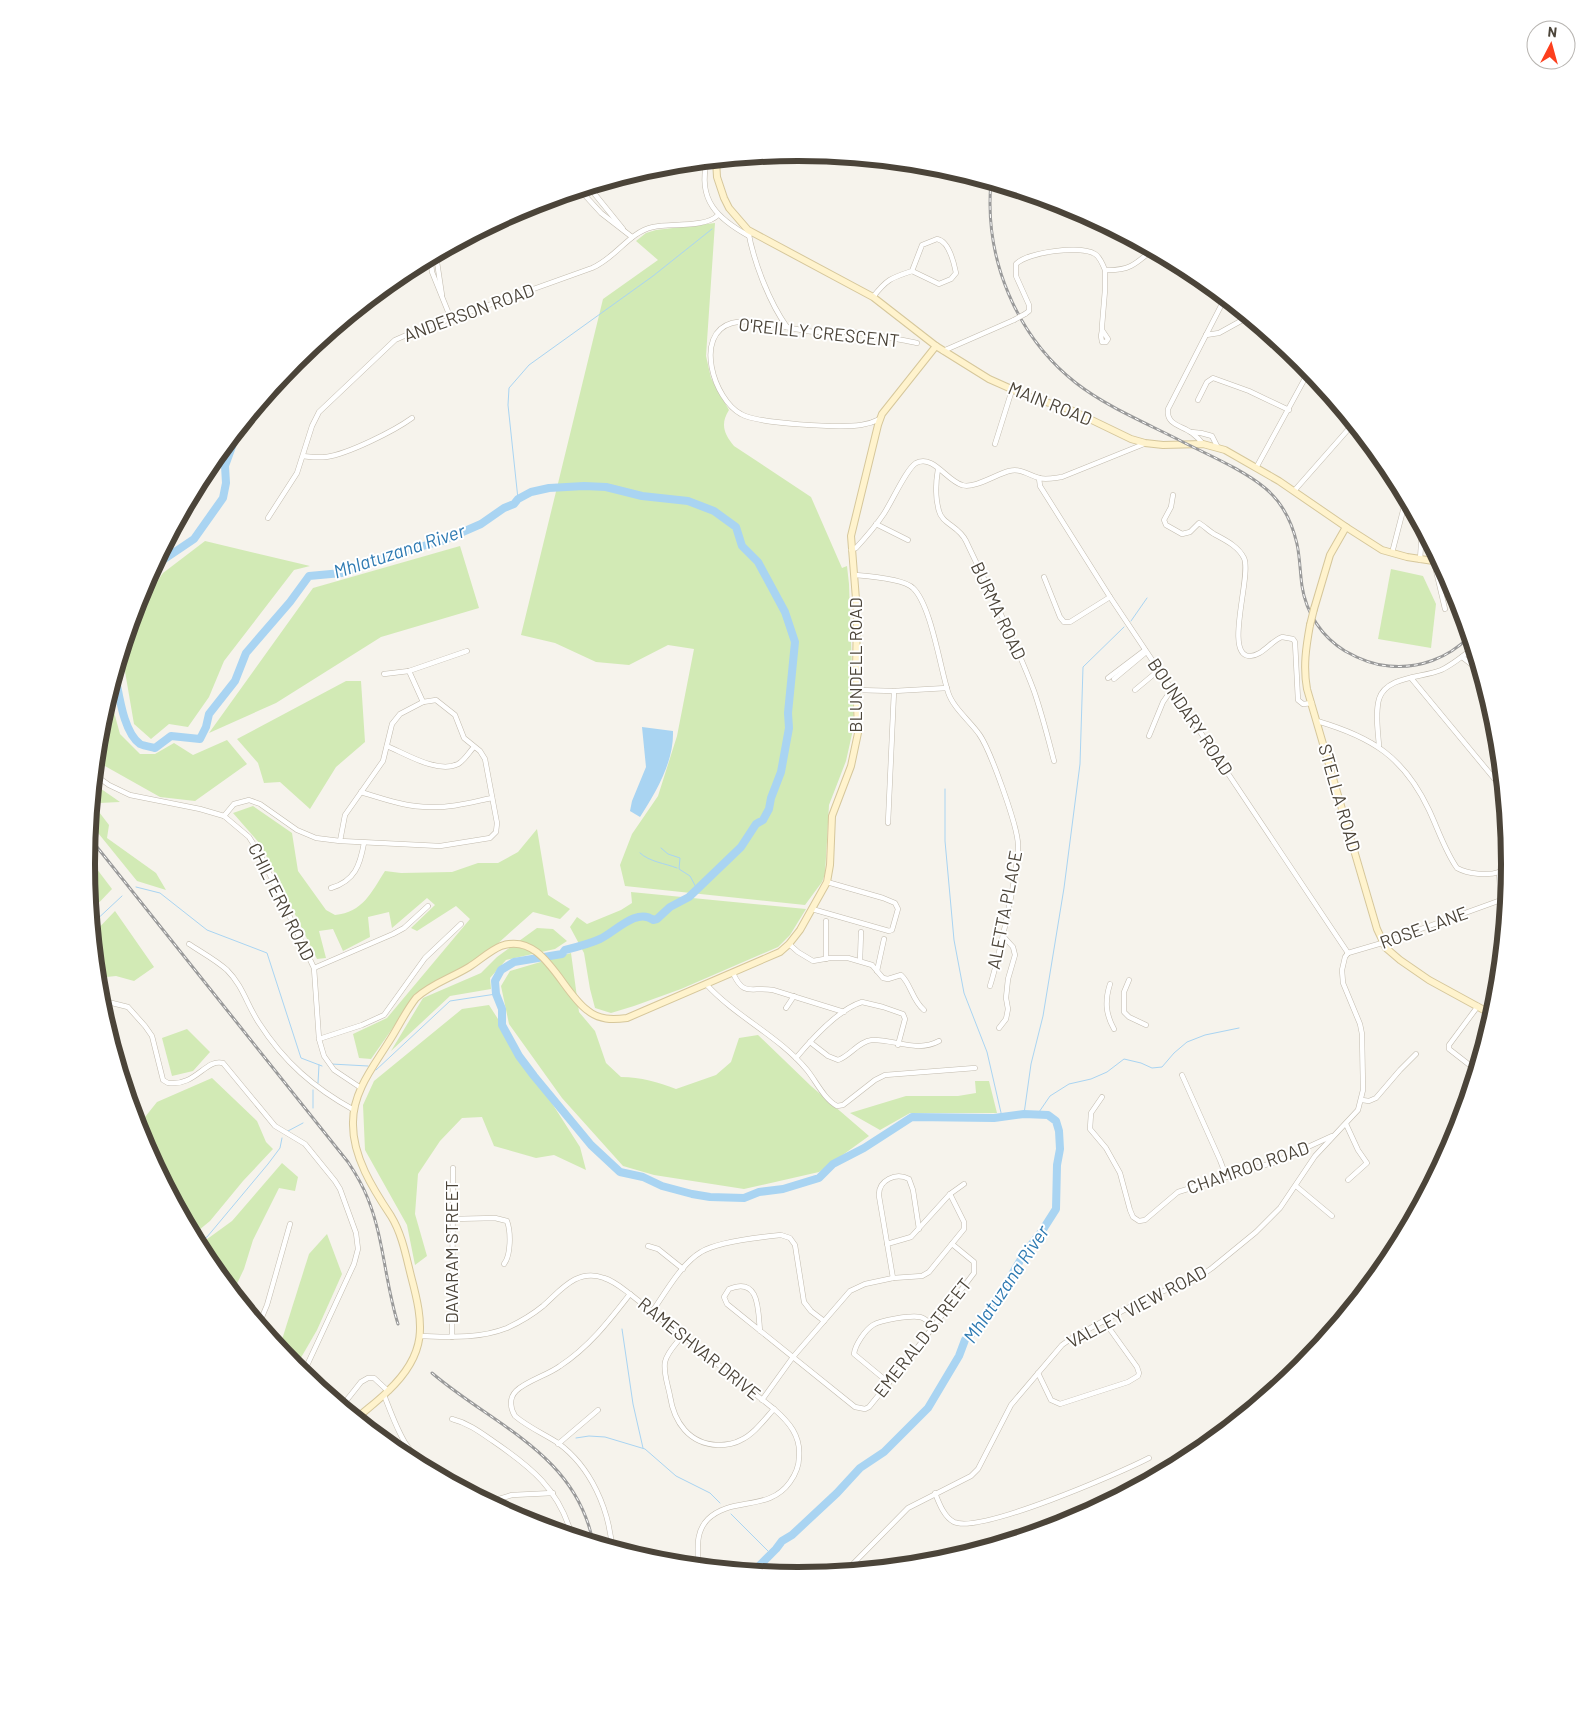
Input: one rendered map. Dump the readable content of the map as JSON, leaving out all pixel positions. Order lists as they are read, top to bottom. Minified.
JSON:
{"streets":{"street":["ANDERSON ROAD","O'REILLY CRESCENT","MAIN ROAD","BURMA ROAD","BLUNDELL ROAD","BOUNDARY ROAD","STELLA ROAD","CHILTERN ROAD","ALETTA PLACE","ROSE LANE","CHAMROO ROAD","DAVARAM STREET","VALLEY VIEW ROAD","EMERALD STREET","RAMESHVAR DRIVE"]},"crossings":[["ANDERSON ROAD","MAIN ROAD"],["O'REILLY CRESCENT","BLUNDELL ROAD"],["MAIN ROAD","BLUNDELL ROAD"],["MAIN ROAD","STELLA ROAD"],["BLUNDELL ROAD","CHILTERN ROAD"],["BLUNDELL ROAD","ALETTA PLACE"],["BOUNDARY ROAD","ROSE LANE"],["STELLA ROAD","ROSE LANE"],["CHAMROO ROAD","VALLEY VIEW ROAD"],["DAVARAM STREET","RAMESHVAR DRIVE"]],"water":["Mhlatuzana River"],"north":"top"}
